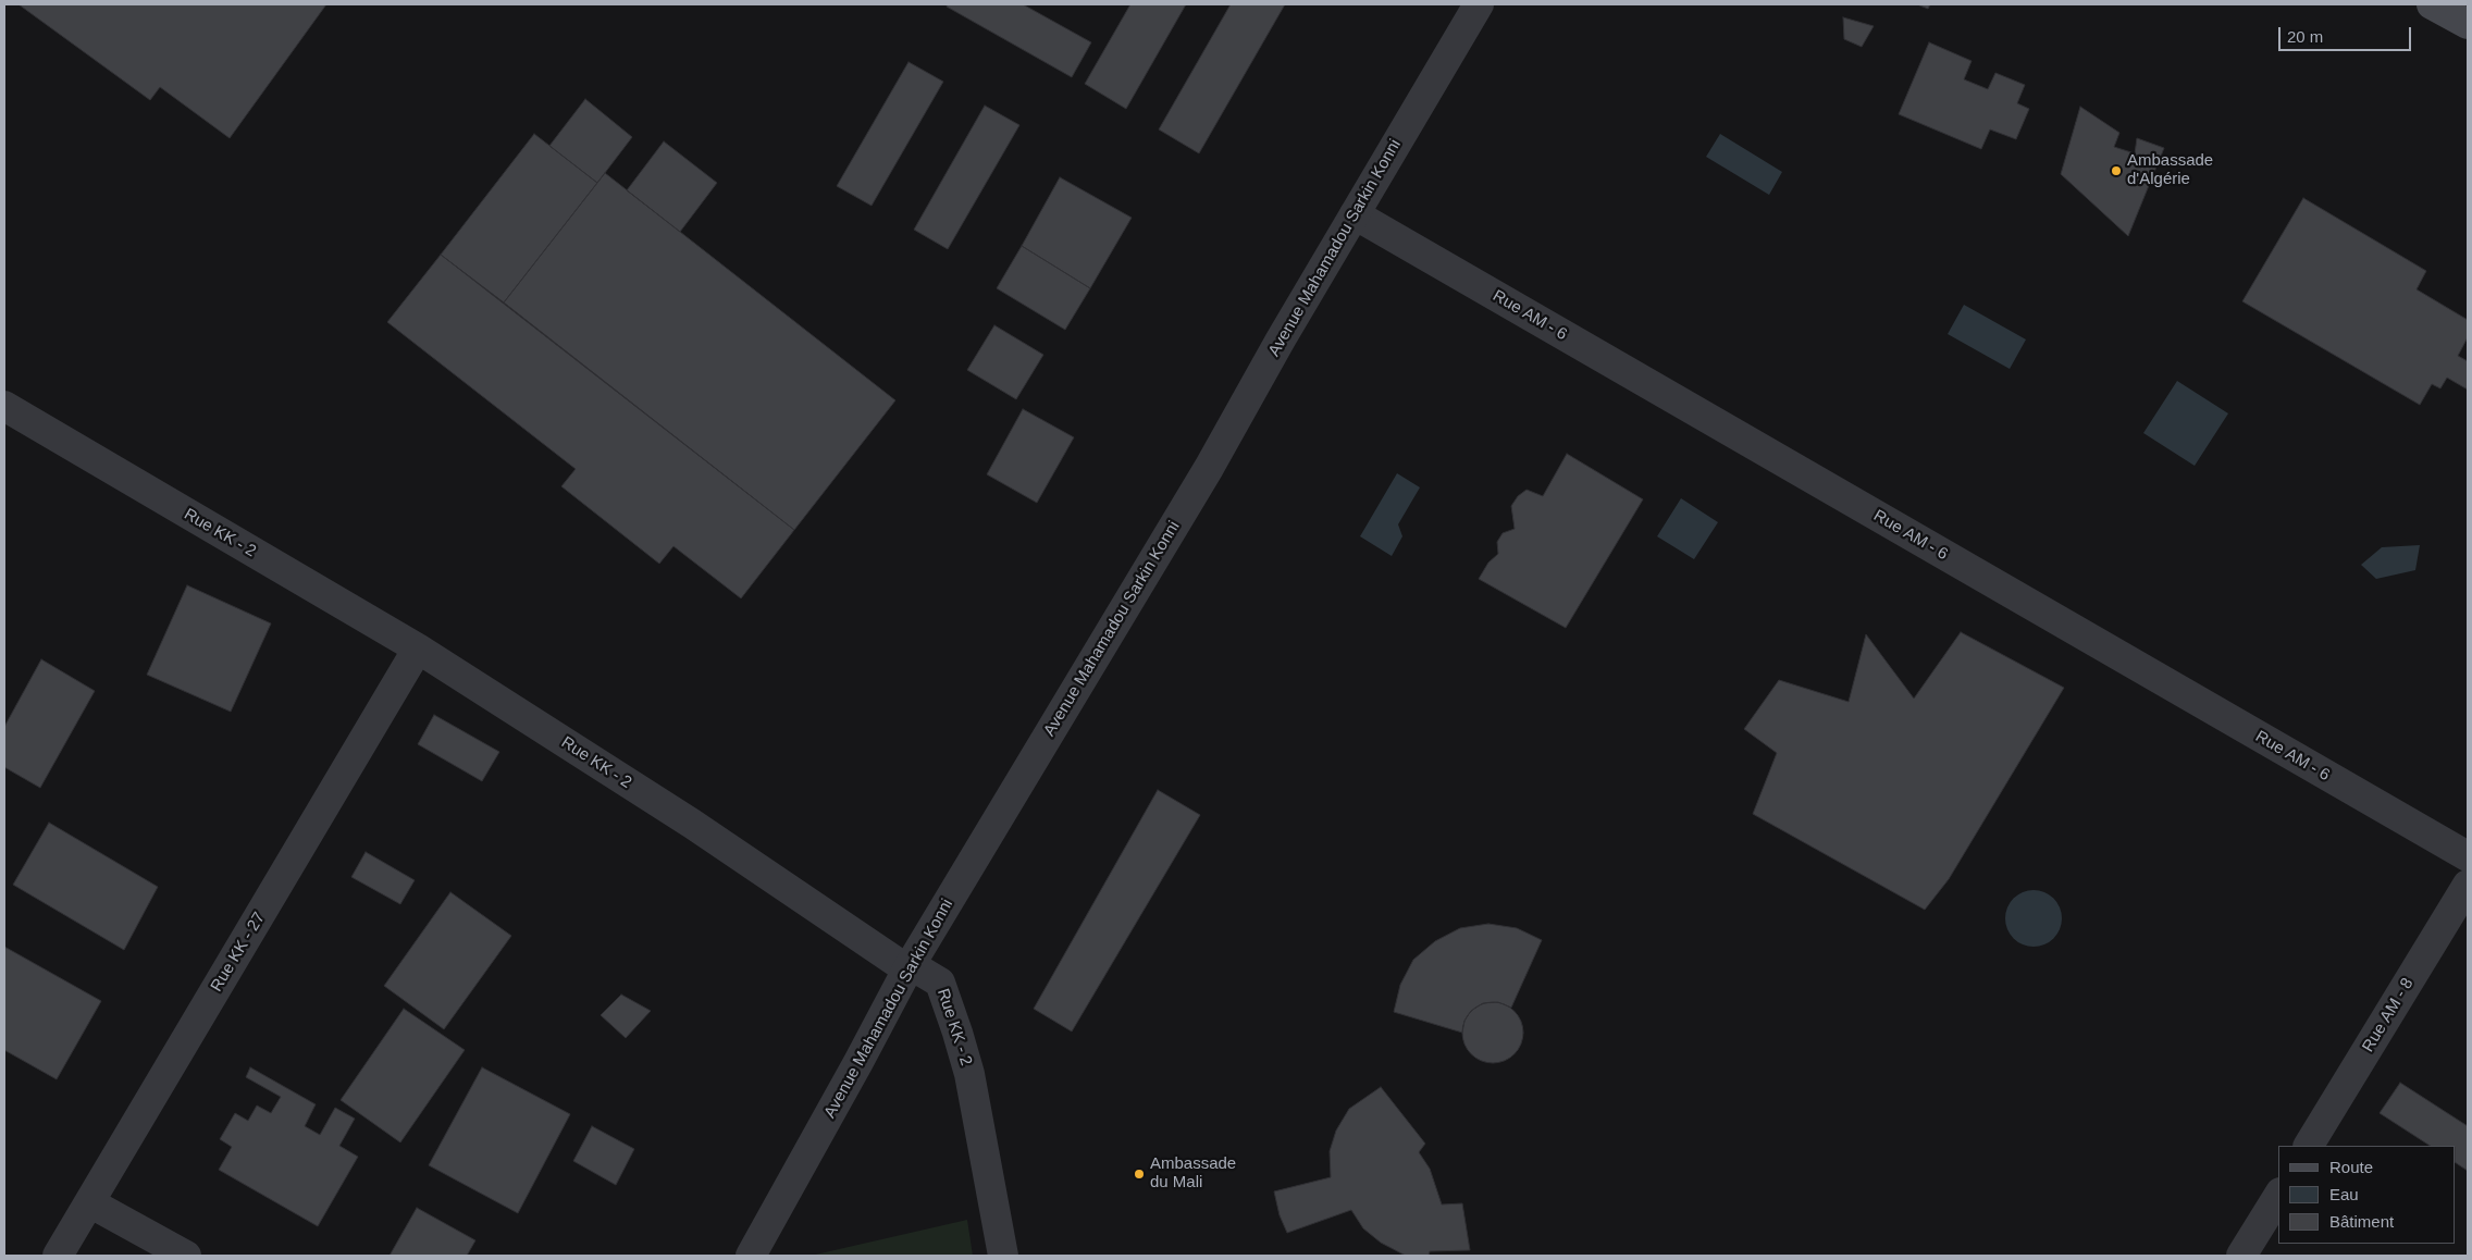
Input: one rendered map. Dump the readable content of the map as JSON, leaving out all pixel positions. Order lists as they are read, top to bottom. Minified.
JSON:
{"streets":{"street":["Avenue Mahamadou Sarkin Konni","Rue AM - 6","Rue KK - 2","Rue KK - 27","Rue AM - 8"]},"crossings":[["Avenue Mahamadou Sarkin Konni","Rue AM - 6"],["Avenue Mahamadou Sarkin Konni","Rue KK - 2"],["Rue KK - 2","Rue KK - 27"]],"places":["Ambassade d'Algérie","Ambassade du Mali"],"legend":["Route","Eau","Bâtiment"],"scale_bar":"20 m"}
